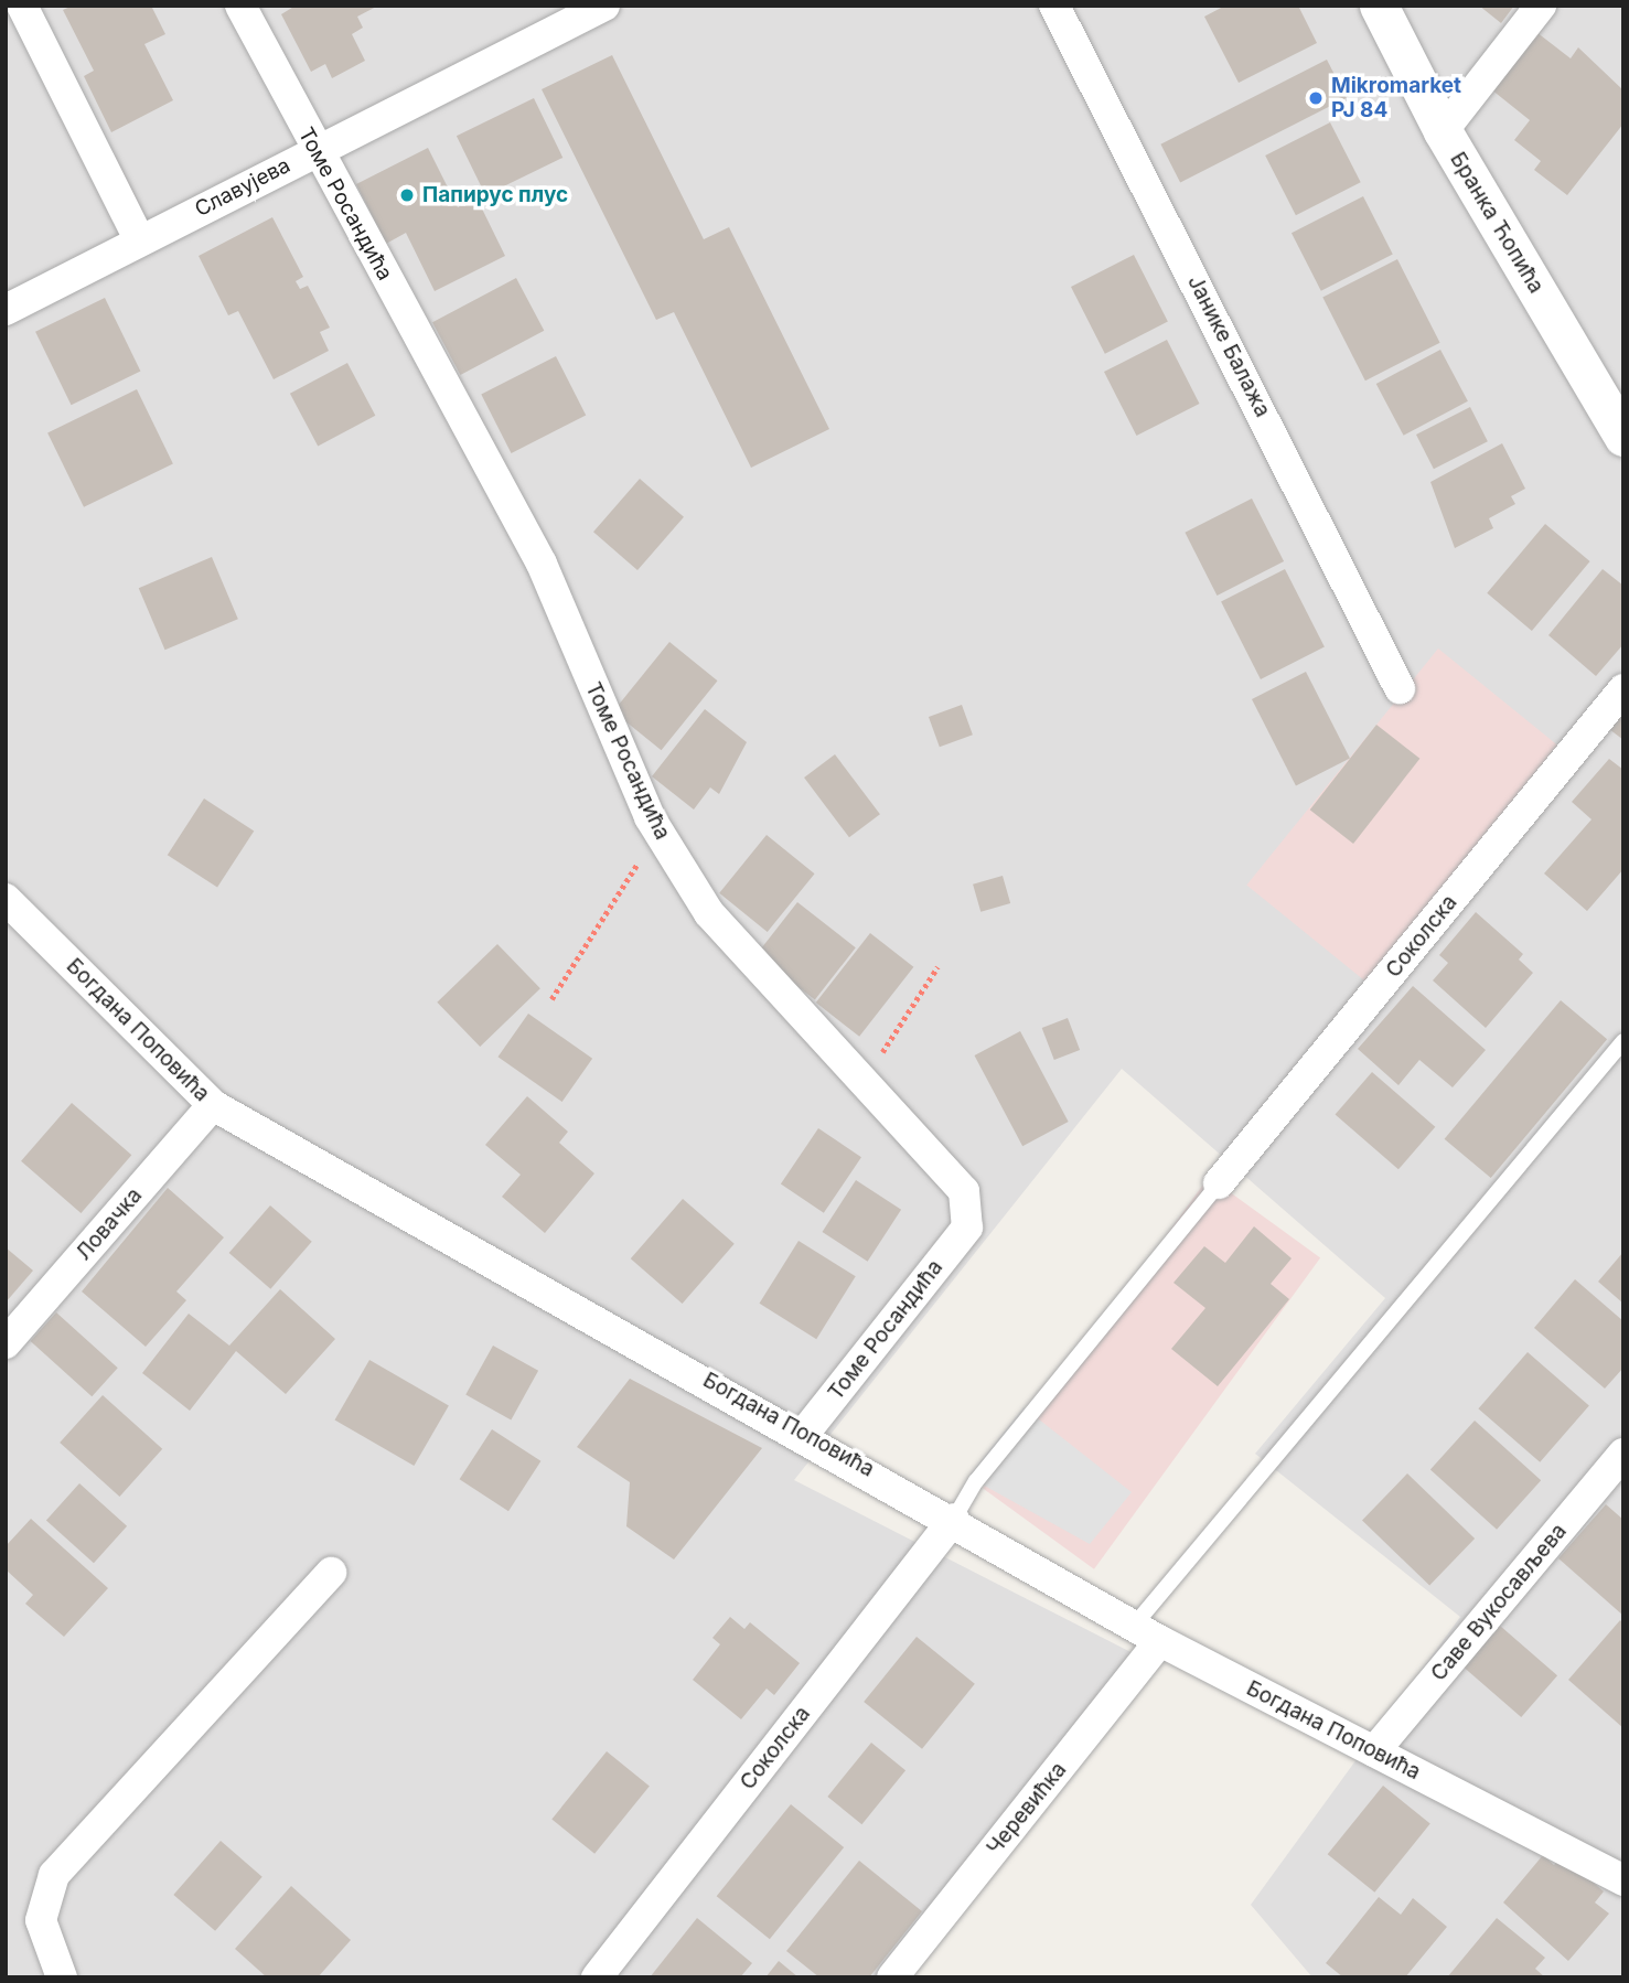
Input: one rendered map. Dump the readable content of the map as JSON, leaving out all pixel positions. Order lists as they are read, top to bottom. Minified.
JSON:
{"streets":{"street":["Славујева","Томе Росандића","Бранка Ћопића","Јанике Балажа","Соколска","Богдана Поповића","Ловачка","Саве Вукосављева","Черевићка"]},"crossings":[["Славујева","Томе Росандића"],["Томе Росандића","Богдана Поповића"],["Соколска","Богдана Поповића"],["Богдана Поповића","Ловачка"],["Богдана Поповића","Саве Вукосављева"],["Богдана Поповића","Черевићка"]],"places":["Mikromarket PJ 84","Папирус плус"]}
